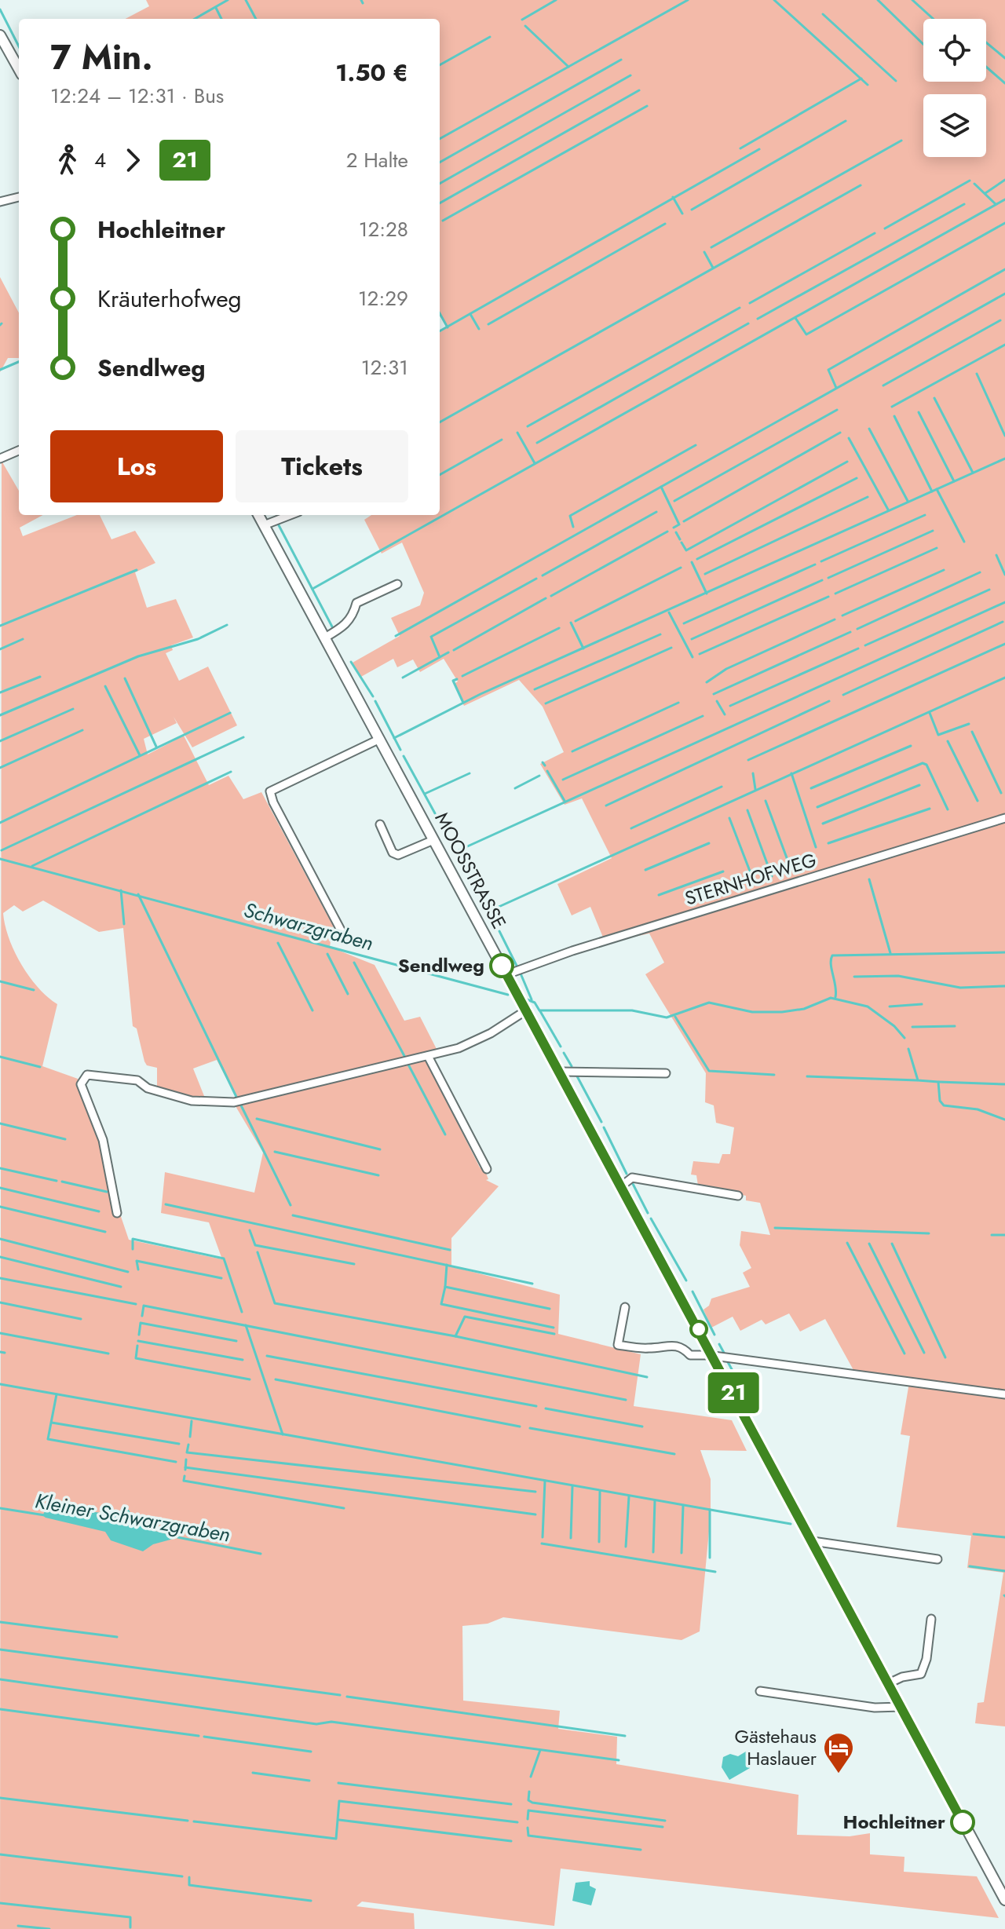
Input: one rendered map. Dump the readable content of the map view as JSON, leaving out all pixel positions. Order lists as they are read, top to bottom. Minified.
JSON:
{"streets":{"street":["MOOSSTRASSE","STERNHOFWEG"]},"crossings":[["MOOSSTRASSE","STERNHOFWEG"]],"water":["Schwarzgraben","Kleiner Schwarzgraben"],"places":{"other":["Sendlweg","Hochleitner"],"hotel":["Gästehaus Haslauer"]},"lines":["bus line 21"],"page":{"on_map":"21","heading":["7 Min.","12:24 – 12:31 · Bus","1.50 €"],"legs":["4","21","2 Halte"],"list":[{"name":"Hochleitner","value":"12:28"},{"name":"Kräuterhofweg","value":"12:29"},{"name":"Sendlweg","value":"12:31"}],"buttons":["Los","Tickets"]}}
